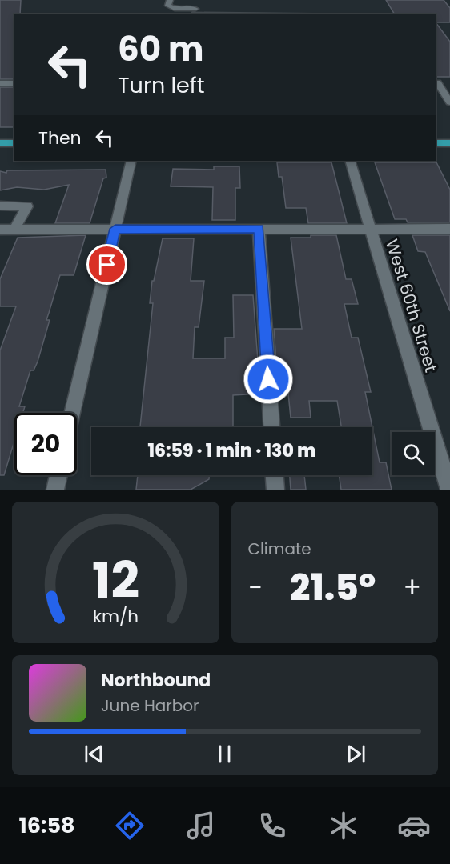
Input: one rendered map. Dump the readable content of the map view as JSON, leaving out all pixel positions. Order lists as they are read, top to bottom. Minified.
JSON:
{"streets":{"street":["West 60th Street"]},"page":{"turn":["60 m","Turn left"],"then":"Then","limit":"20","trip":"16:59 · 1 min · 130 m","tile":"Climate","heat":["−","21.5°","+"],"song":["Northbound","June Harbor"],"tabs":"16:58","gauge":["12","km/h"]}}
